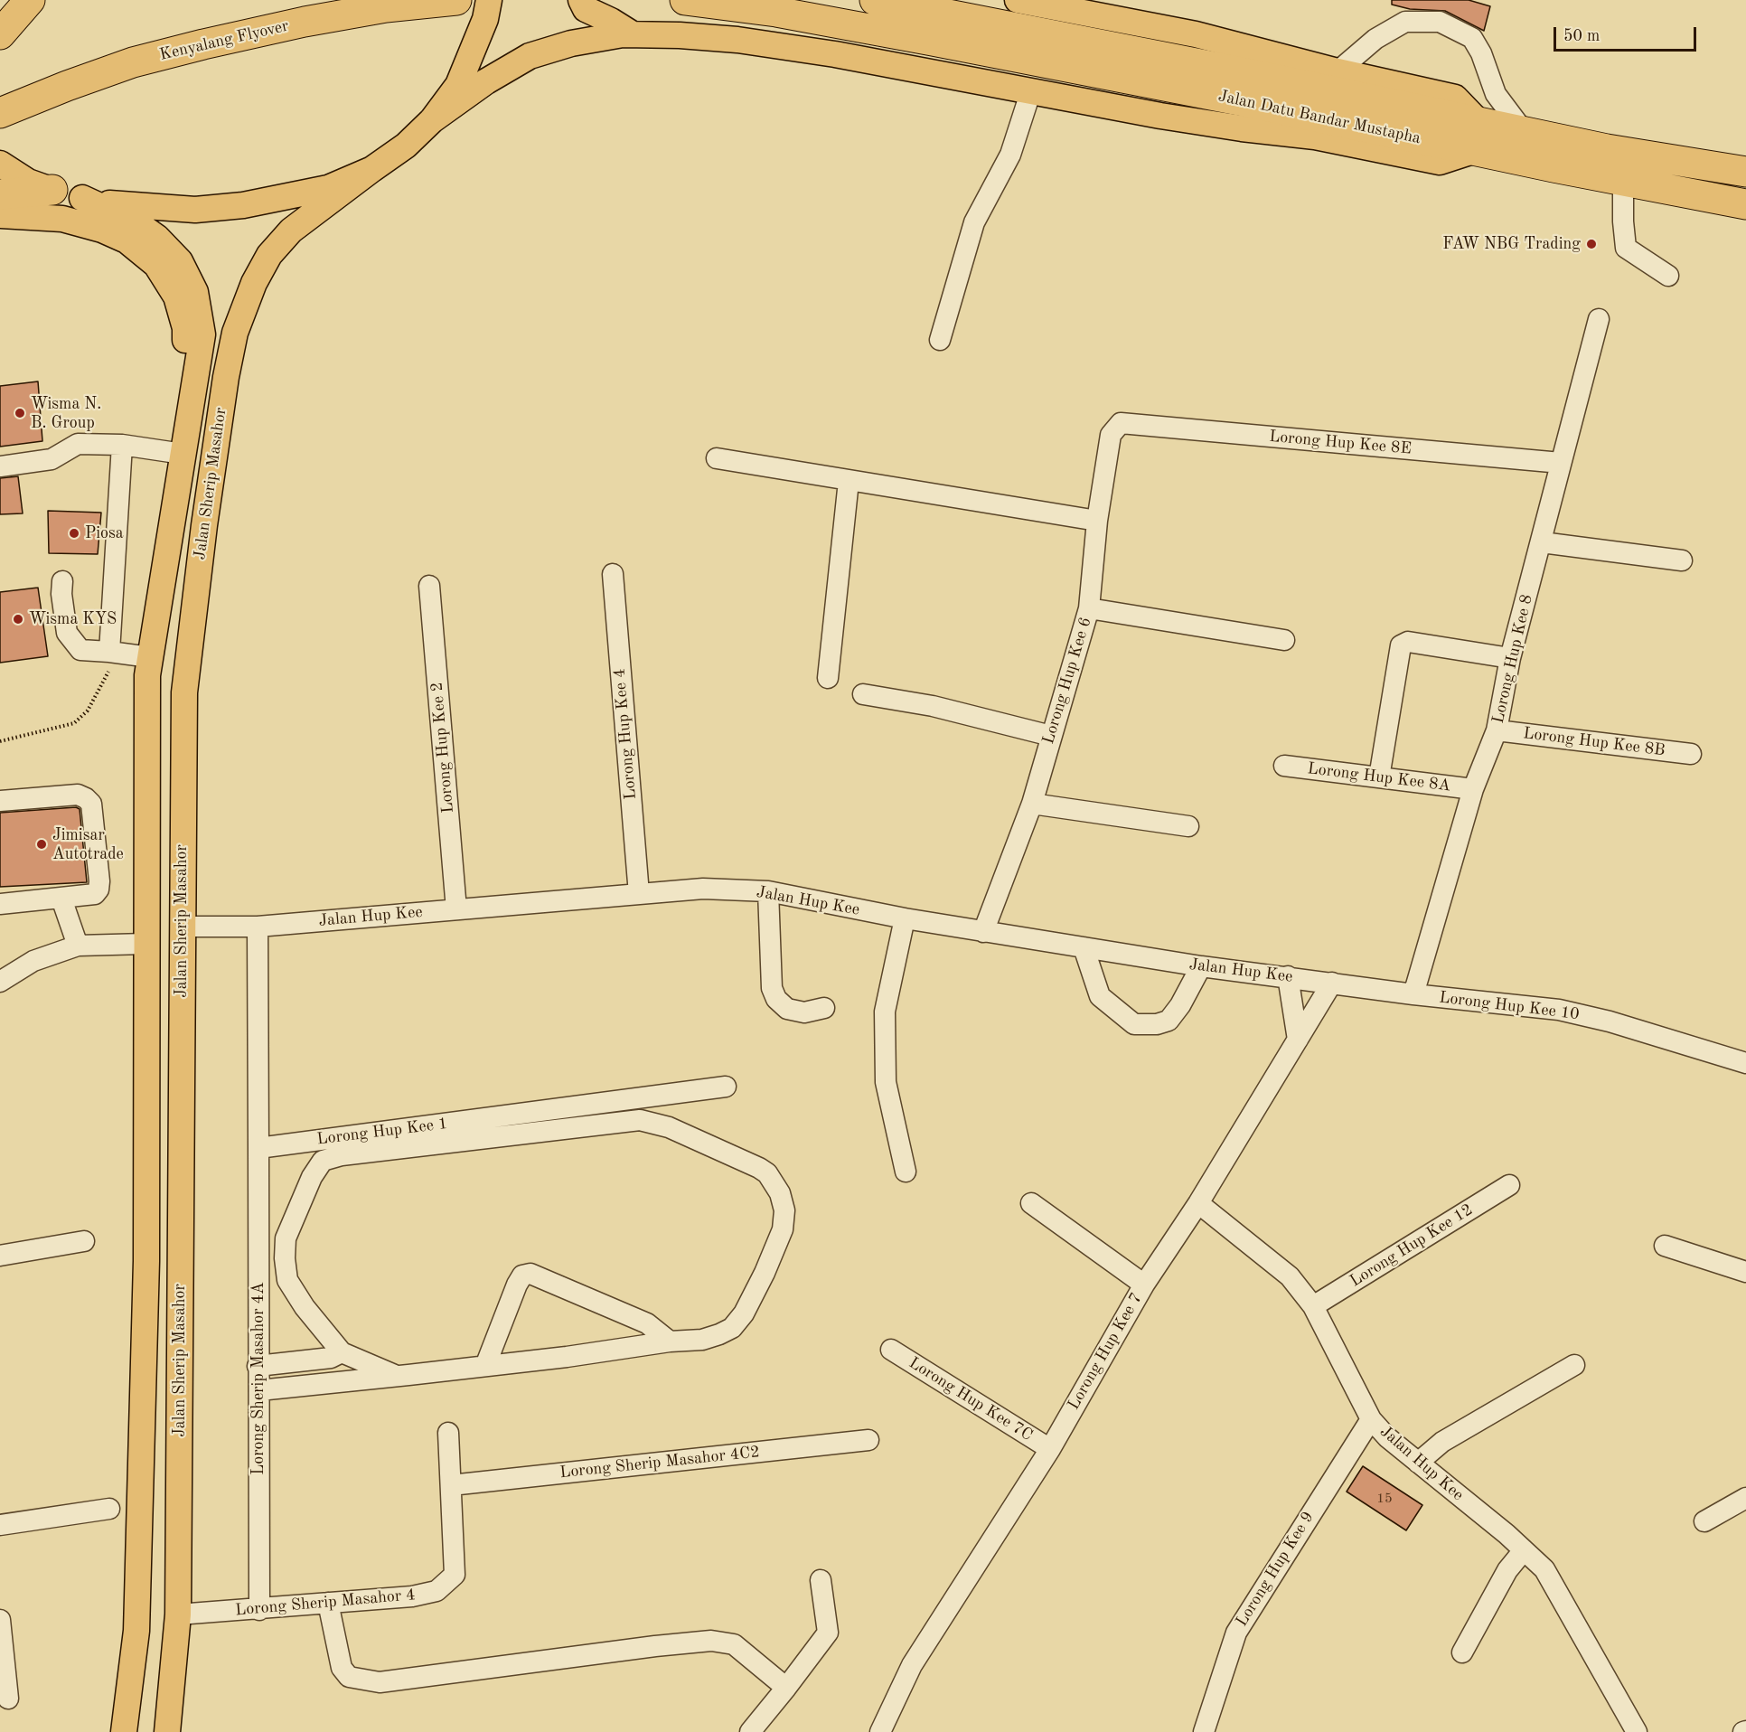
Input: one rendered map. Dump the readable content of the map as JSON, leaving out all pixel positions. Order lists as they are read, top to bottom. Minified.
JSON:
{"streets":{"highway":["Kenyalang Flyover","Jalan Datu Bandar Mustapha"],"main road":["Jalan Sherip Masahor"],"street":["Lorong Hup Kee 8E","Lorong Hup Kee 8","Lorong Hup Kee 6","Lorong Hup Kee 4","Lorong Hup Kee 8B","Lorong Hup Kee 2","Lorong Hup Kee 8A","Jalan Hup Kee","Lorong Hup Kee 10","Lorong Hup Kee 1","Lorong Hup Kee 12","Lorong Hup Kee 7","Lorong Sherip Masahor 4A","Lorong Hup Kee 7C","Lorong Sherip Masahor 4C2","Lorong Hup Kee 9","Lorong Sherip Masahor 4"]},"crossings":[["Lorong Hup Kee 8E","Lorong Hup Kee 8"],["Lorong Hup Kee 8E","Lorong Hup Kee 6"],["Jalan Sherip Masahor","Jalan Hup Kee"],["Jalan Sherip Masahor","Lorong Sherip Masahor 4"],["Lorong Hup Kee 8","Lorong Hup Kee 8B"],["Lorong Hup Kee 8","Lorong Hup Kee 8A"],["Lorong Hup Kee 8","Lorong Hup Kee 10"],["Lorong Hup Kee 6","Jalan Hup Kee"],["Lorong Hup Kee 4","Jalan Hup Kee"],["Lorong Hup Kee 2","Jalan Hup Kee"],["Jalan Hup Kee","Lorong Hup Kee 10"],["Jalan Hup Kee","Lorong Hup Kee 12"],["Jalan Hup Kee","Lorong Hup Kee 7"],["Jalan Hup Kee","Lorong Hup Kee 9"],["Lorong Hup Kee 10","Lorong Hup Kee 7"],["Lorong Hup Kee 1","Lorong Sherip Masahor 4A"],["Lorong Hup Kee 7","Lorong Hup Kee 7C"],["Lorong Sherip Masahor 4A","Lorong Sherip Masahor 4"],["Lorong Sherip Masahor 4C2","Lorong Sherip Masahor 4"]],"places":["FAW NBG Trading","Wisma N. B. Group","Piosa","Wisma KYS","Jimisar Autotrade"],"house_numbers":["15"],"scale_bar":"50 m"}
